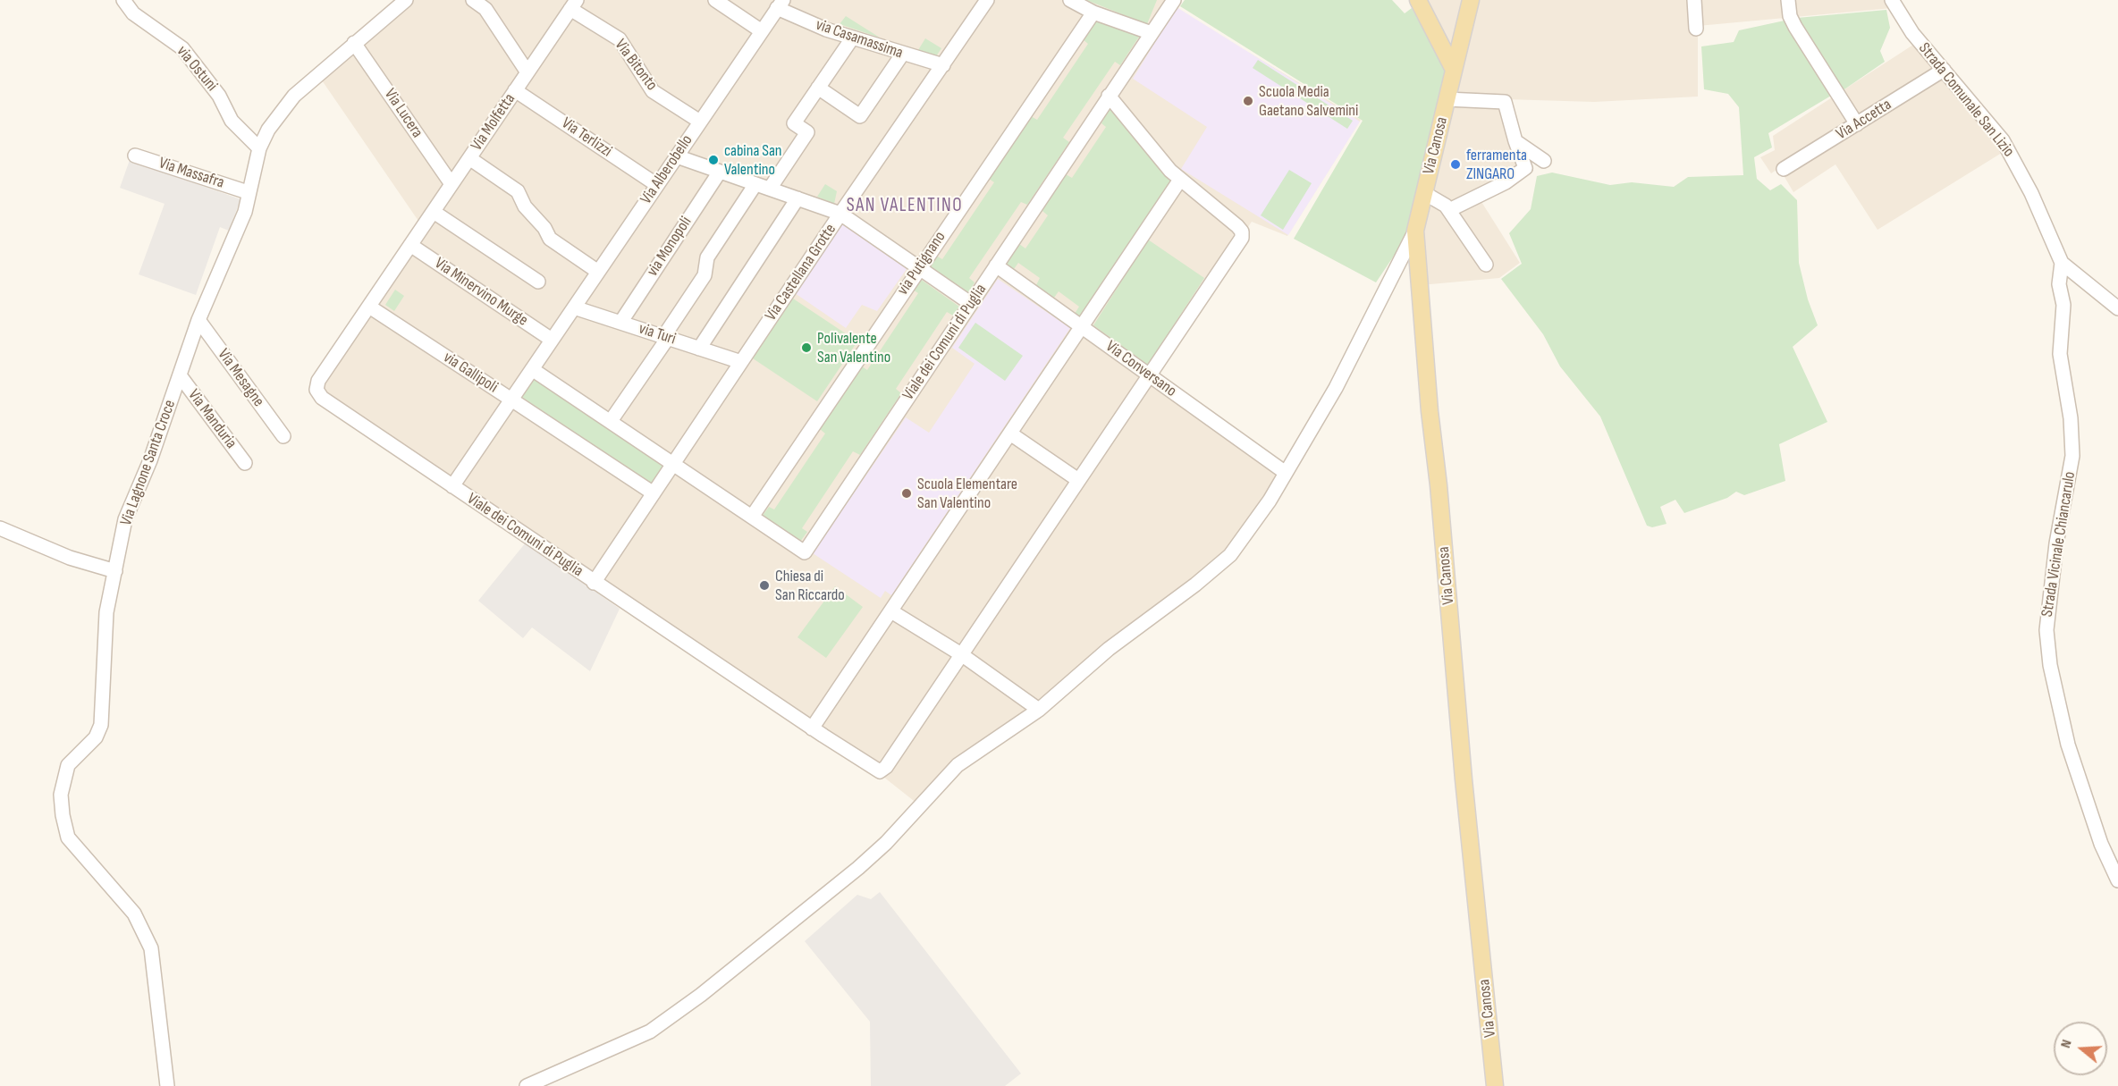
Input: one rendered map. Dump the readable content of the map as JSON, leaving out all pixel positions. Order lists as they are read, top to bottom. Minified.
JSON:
{"streets":{"main road":["Via Canosa"],"street":["via Casamassima","Via Bitonto","via Ostuni","Strada Comunale San Lizio","Via Lucera","Via Accetta","Via Molfetta","Via Terlizzi","Via Alberobello","Via Massafra","via Monopoli","via Putignano","Via Castellana Grotte","Via Minervino Murge","via Turi","Viale dei Comuni di Puglia","Via Conversano","via Gallipoli","Via Mesagne","Via Manduria","Via Lagnone Santa Croce","Strada Vicinale Chiancarulo"]},"crossings":[["via Casamassima","Via Alberobello"],["via Casamassima","Via Castellana Grotte"],["Via Bitonto","Via Molfetta"],["Via Bitonto","Via Alberobello"],["via Ostuni","Via Lagnone Santa Croce"],["Strada Comunale San Lizio","Via Accetta"],["Strada Comunale San Lizio","Strada Vicinale Chiancarulo"],["Via Lucera","Via Molfetta"],["Via Lucera","Via Lagnone Santa Croce"],["Via Molfetta","Via Terlizzi"],["Via Molfetta","Via Minervino Murge"],["Via Terlizzi","Via Alberobello"],["Via Alberobello","Via Minervino Murge"],["Via Alberobello","via Turi"],["Via Alberobello","via Gallipoli"],["Via Massafra","Via Lagnone Santa Croce"],["via Monopoli","via Turi"],["via Putignano","Viale dei Comuni di Puglia"],["Via Castellana Grotte","via Turi"],["Via Castellana Grotte","Viale dei Comuni di Puglia"],["Via Minervino Murge","via Gallipoli"],["Viale dei Comuni di Puglia","Via Conversano"],["Viale dei Comuni di Puglia","via Gallipoli"],["Via Mesagne","Via Lagnone Santa Croce"],["Via Manduria","Via Lagnone Santa Croce"]],"districts":["SAN VALENTINO"],"places":["Scuola Media Gaetano Salvemini","cabina San Valentino","ferramenta ZINGARO","Polivalente San Valentino","Scuola Elementare San Valentino","Chiesa di San Riccardo"],"north":"left"}
